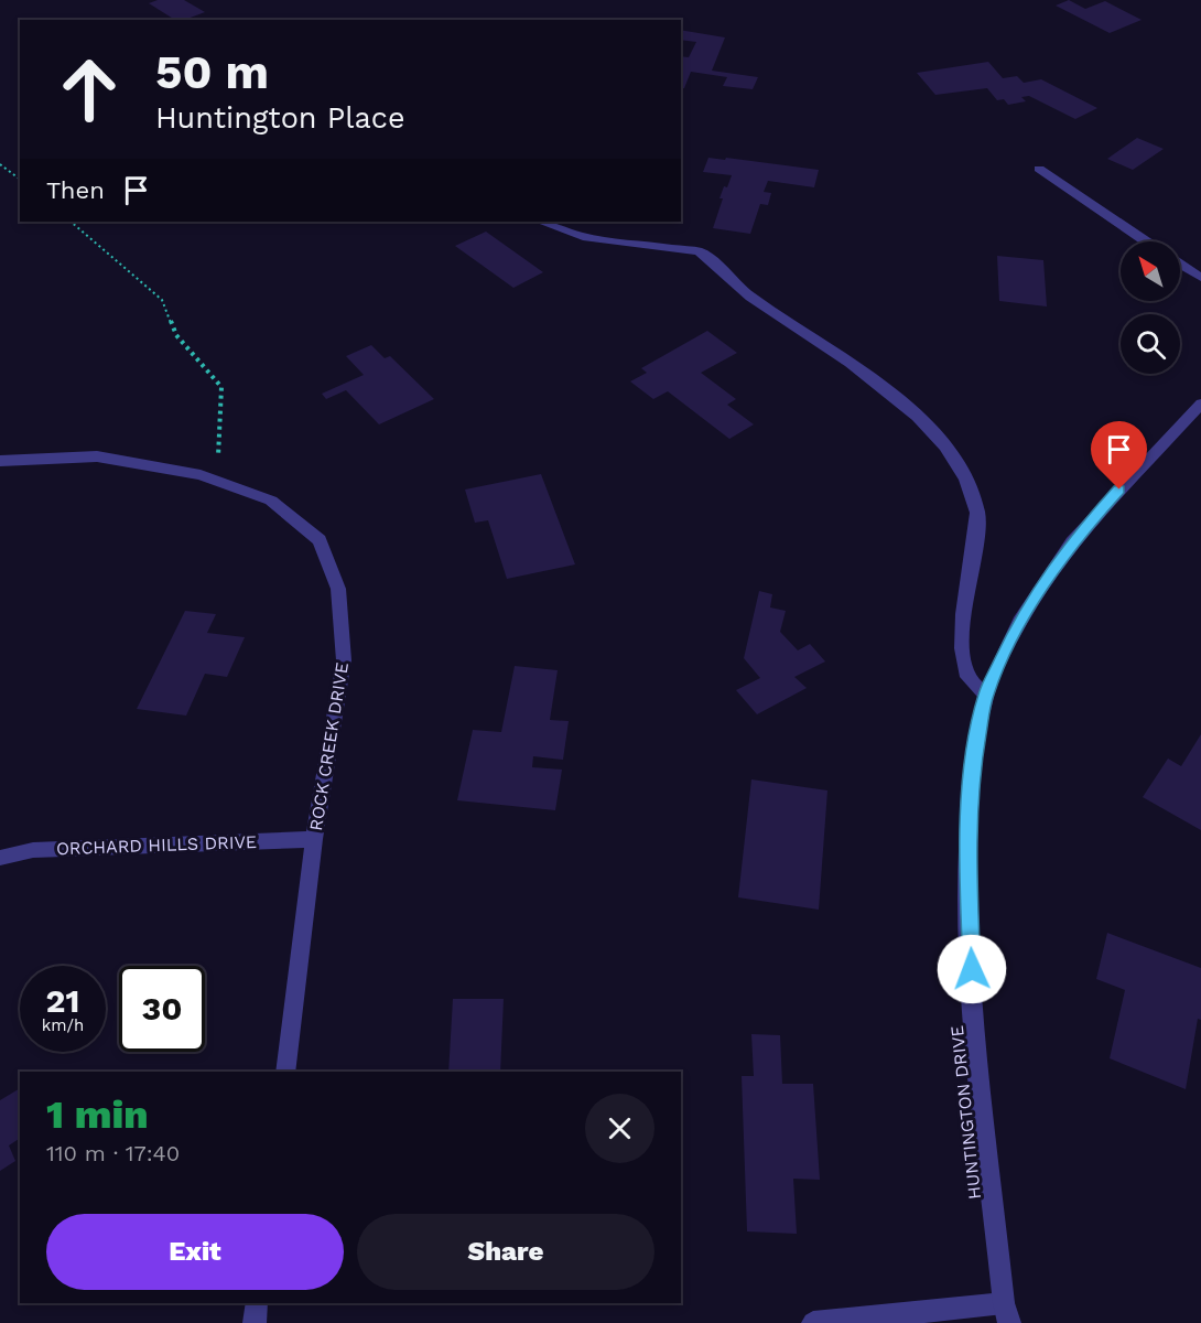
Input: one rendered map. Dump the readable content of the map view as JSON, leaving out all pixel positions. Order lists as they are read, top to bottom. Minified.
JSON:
{"streets":{"street":["ROCK CREEK DRIVE","ORCHARD HILLS DRIVE","HUNTINGTON DRIVE"]},"crossings":[["ROCK CREEK DRIVE","ORCHARD HILLS DRIVE"]],"north":"top left","page":{"turn":["50 m","Huntington Place"],"then":"Then","speed":"21 km/h","limit":"30","heading":["1 min","110 m · 17:40"],"buttons":["Exit","Share"]}}
